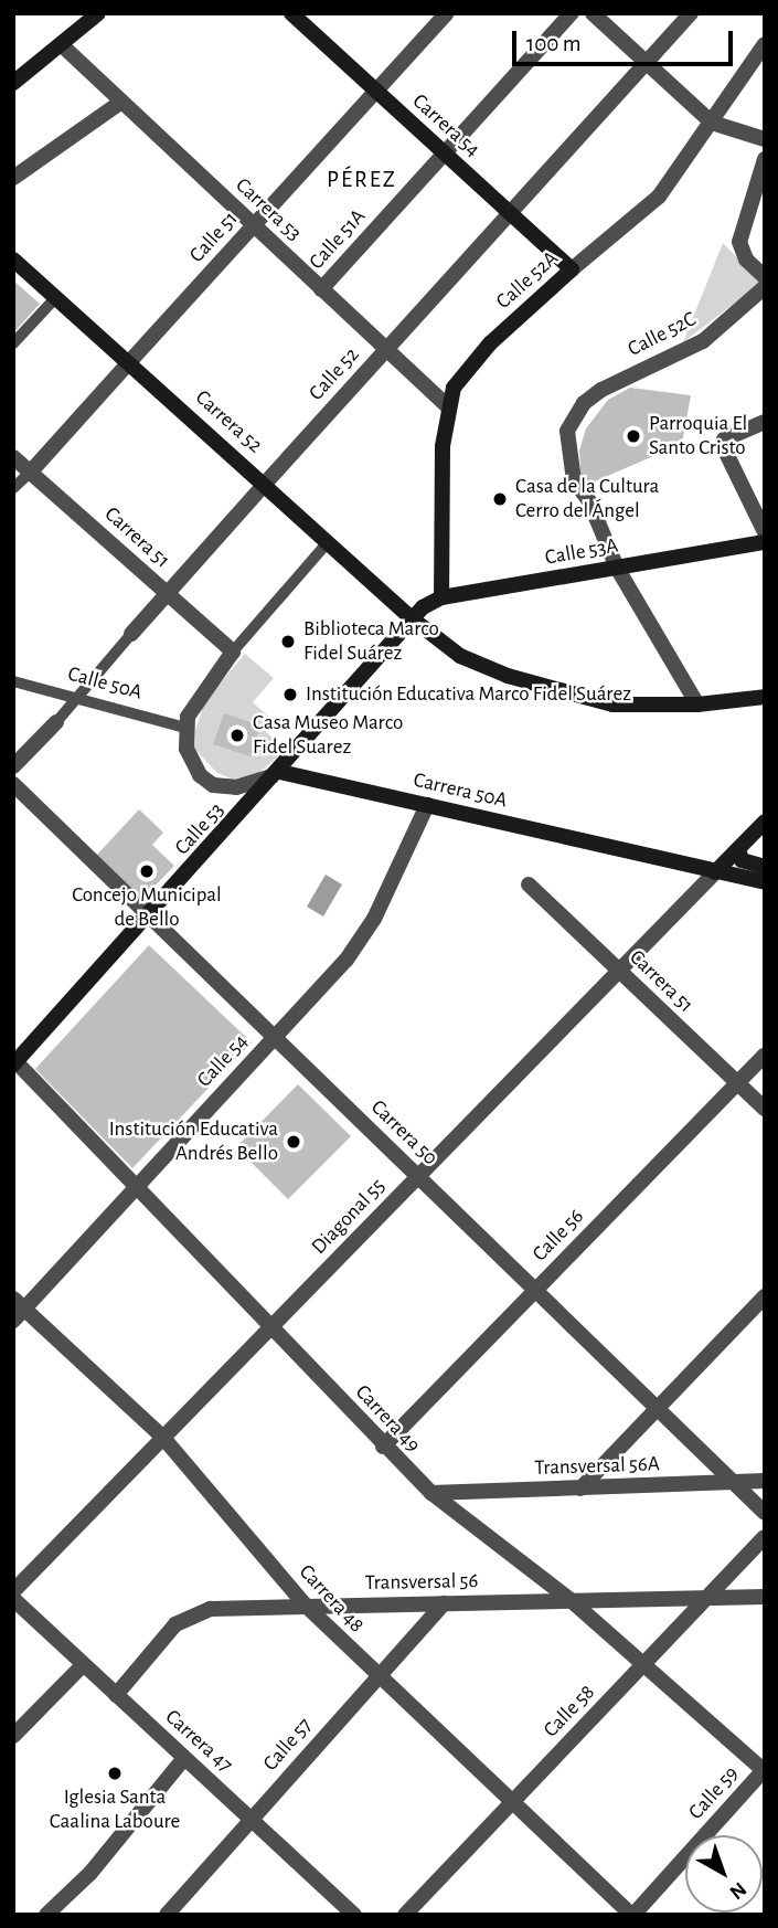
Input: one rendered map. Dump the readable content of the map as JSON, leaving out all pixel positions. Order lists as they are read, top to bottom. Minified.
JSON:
{"streets":{"main road":["Carrera 54","Calle 52A","Carrera 52","Calle 53A","Carrera 50A","Calle 53"],"street":["Carrera 53","Calle 51","Calle 51A","Calle 52C","Calle 52","Carrera 51","Calle 50A","Calle 54","Carrera 50","Diagonal 55","Calle 56","Carrera 49","Transversal 56A","Transversal 56","Carrera 48","Calle 58","Carrera 47","Calle 57","Calle 59"]},"crossings":[["Carrera 54","Calle 51"],["Carrera 54","Calle 51A"],["Carrera 54","Calle 52A"],["Carrera 54","Calle 52"],["Carrera 53","Calle 51"],["Carrera 53","Calle 51A"],["Carrera 53","Calle 52A"],["Carrera 53","Calle 52"],["Calle 51","Carrera 52"],["Calle 51","Carrera 51"],["Calle 52A","Calle 53A"],["Calle 52C","Calle 53A"],["Calle 52","Carrera 52"],["Calle 52","Carrera 51"],["Calle 52","Calle 50A"],["Carrera 52","Calle 53A"],["Carrera 52","Calle 53"],["Carrera 51","Diagonal 55"],["Carrera 51","Calle 56"],["Calle 53A","Calle 53"],["Carrera 50A","Calle 53"],["Carrera 50A","Calle 54"],["Carrera 50A","Diagonal 55"],["Calle 53","Carrera 50"],["Calle 53","Carrera 49"],["Calle 54","Carrera 50"],["Calle 54","Carrera 49"],["Calle 54","Carrera 48"],["Carrera 50","Diagonal 55"],["Carrera 50","Calle 56"],["Carrera 50","Transversal 56A"],["Diagonal 55","Carrera 49"],["Diagonal 55","Carrera 48"],["Calle 56","Carrera 49"],["Carrera 49","Transversal 56A"],["Carrera 49","Transversal 56"],["Carrera 49","Calle 58"],["Carrera 49","Calle 59"],["Transversal 56","Carrera 48"],["Transversal 56","Calle 58"],["Transversal 56","Carrera 47"],["Transversal 56","Calle 57"],["Carrera 48","Calle 58"],["Carrera 48","Calle 57"],["Carrera 48","Calle 59"],["Carrera 47","Calle 57"]],"districts":["PÉREZ"],"places":["Parroquia El Santo Cristo","Casa de la Cultura Cerro del Ángel","Biblioteca Marco Fidel Suárez","Institución Educativa Marco Fidel Suárez","Casa Museo Marco Fidel Suarez","Concejo Municipal de Bello","Institución Educativa Andrés Bello","Iglesia Santa Caalina Laboure"],"scale_bar":"100 m","north":"bottom right"}
